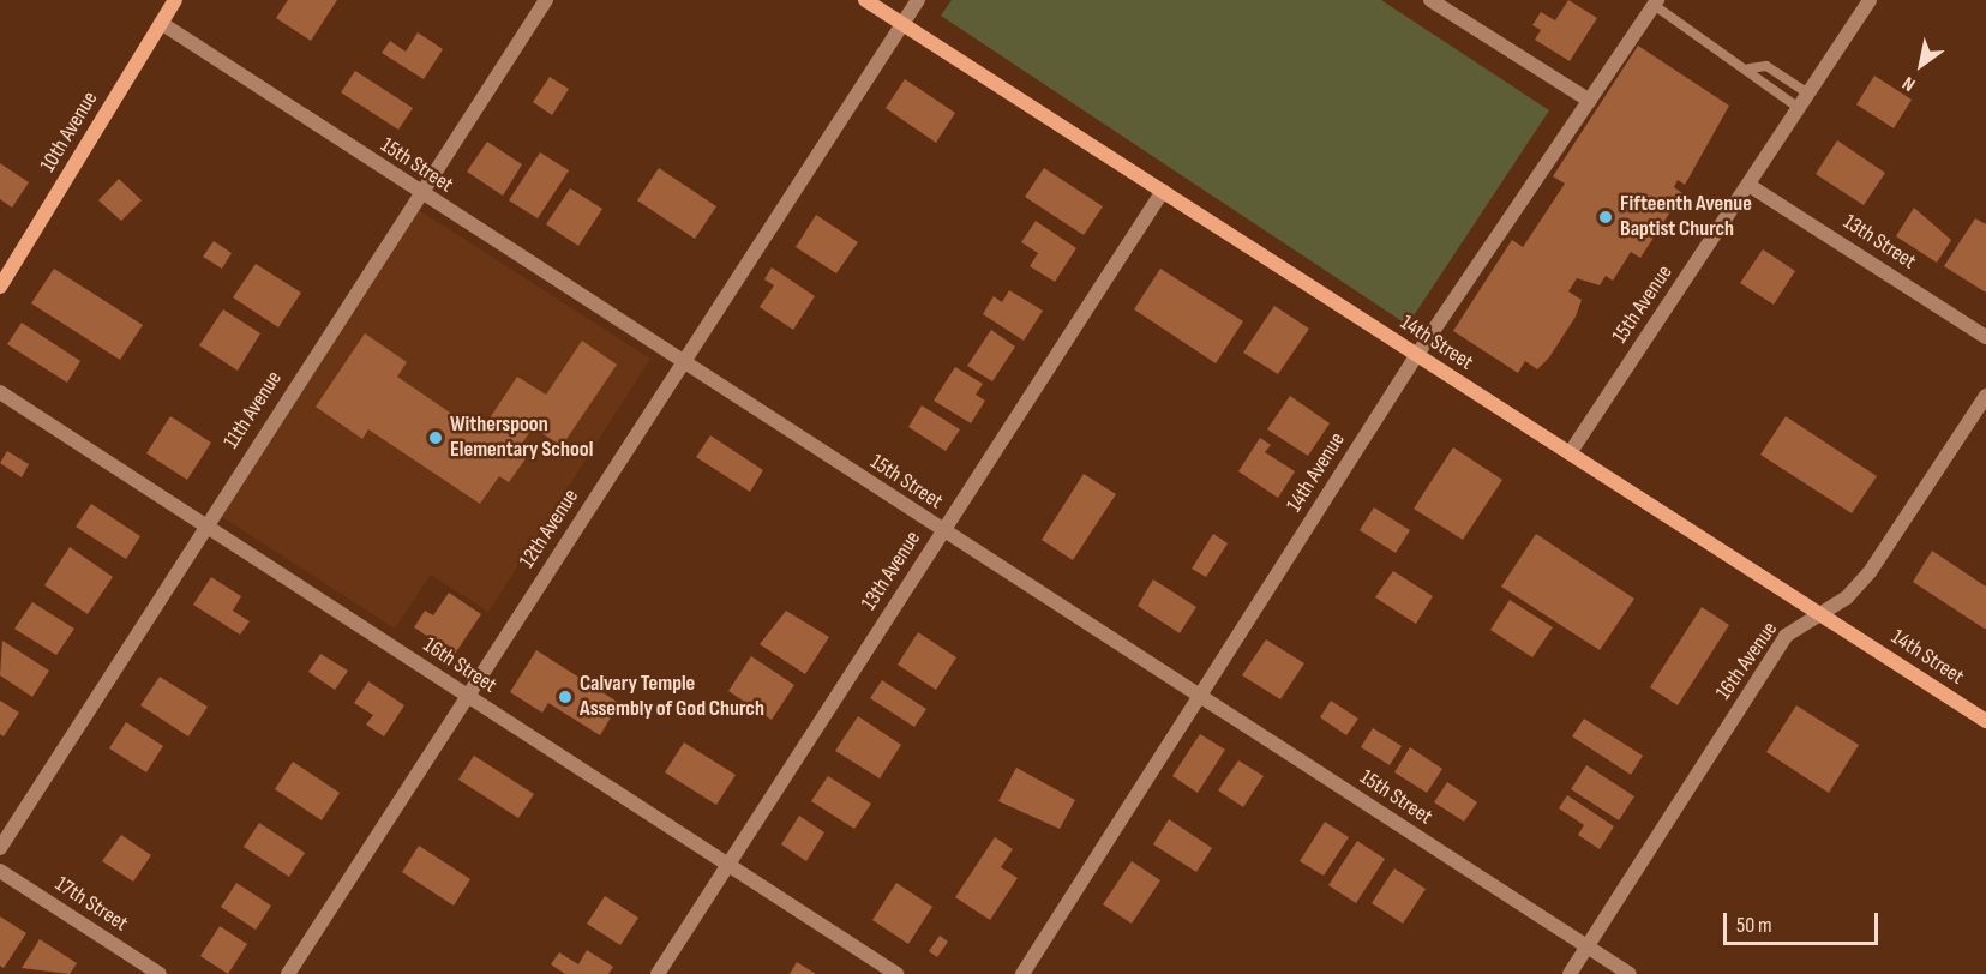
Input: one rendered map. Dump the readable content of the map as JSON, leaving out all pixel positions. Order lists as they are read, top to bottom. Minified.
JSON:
{"streets":{"main road":["10th Avenue","14th Street"],"street":["15th Street","13th Street","15th Avenue","11th Avenue","14th Avenue","12th Avenue","13th Avenue","16th Avenue","16th Street","17th Street"]},"crossings":[["10th Avenue","15th Street"],["15th Street","11th Avenue"],["15th Street","14th Avenue"],["15th Street","12th Avenue"],["15th Street","13th Avenue"],["15th Street","16th Avenue"],["13th Street","15th Avenue"],["15th Avenue","14th Street"],["14th Street","14th Avenue"],["14th Street","12th Avenue"],["14th Street","13th Avenue"],["14th Street","16th Avenue"],["11th Avenue","16th Street"],["12th Avenue","16th Street"],["13th Avenue","16th Street"]],"places":["Fifteenth Avenue Baptist Church","Witherspoon Elementary School","Calvary Temple Assembly of God Church"],"scale_bar":"50 m","north":"bottom left"}
